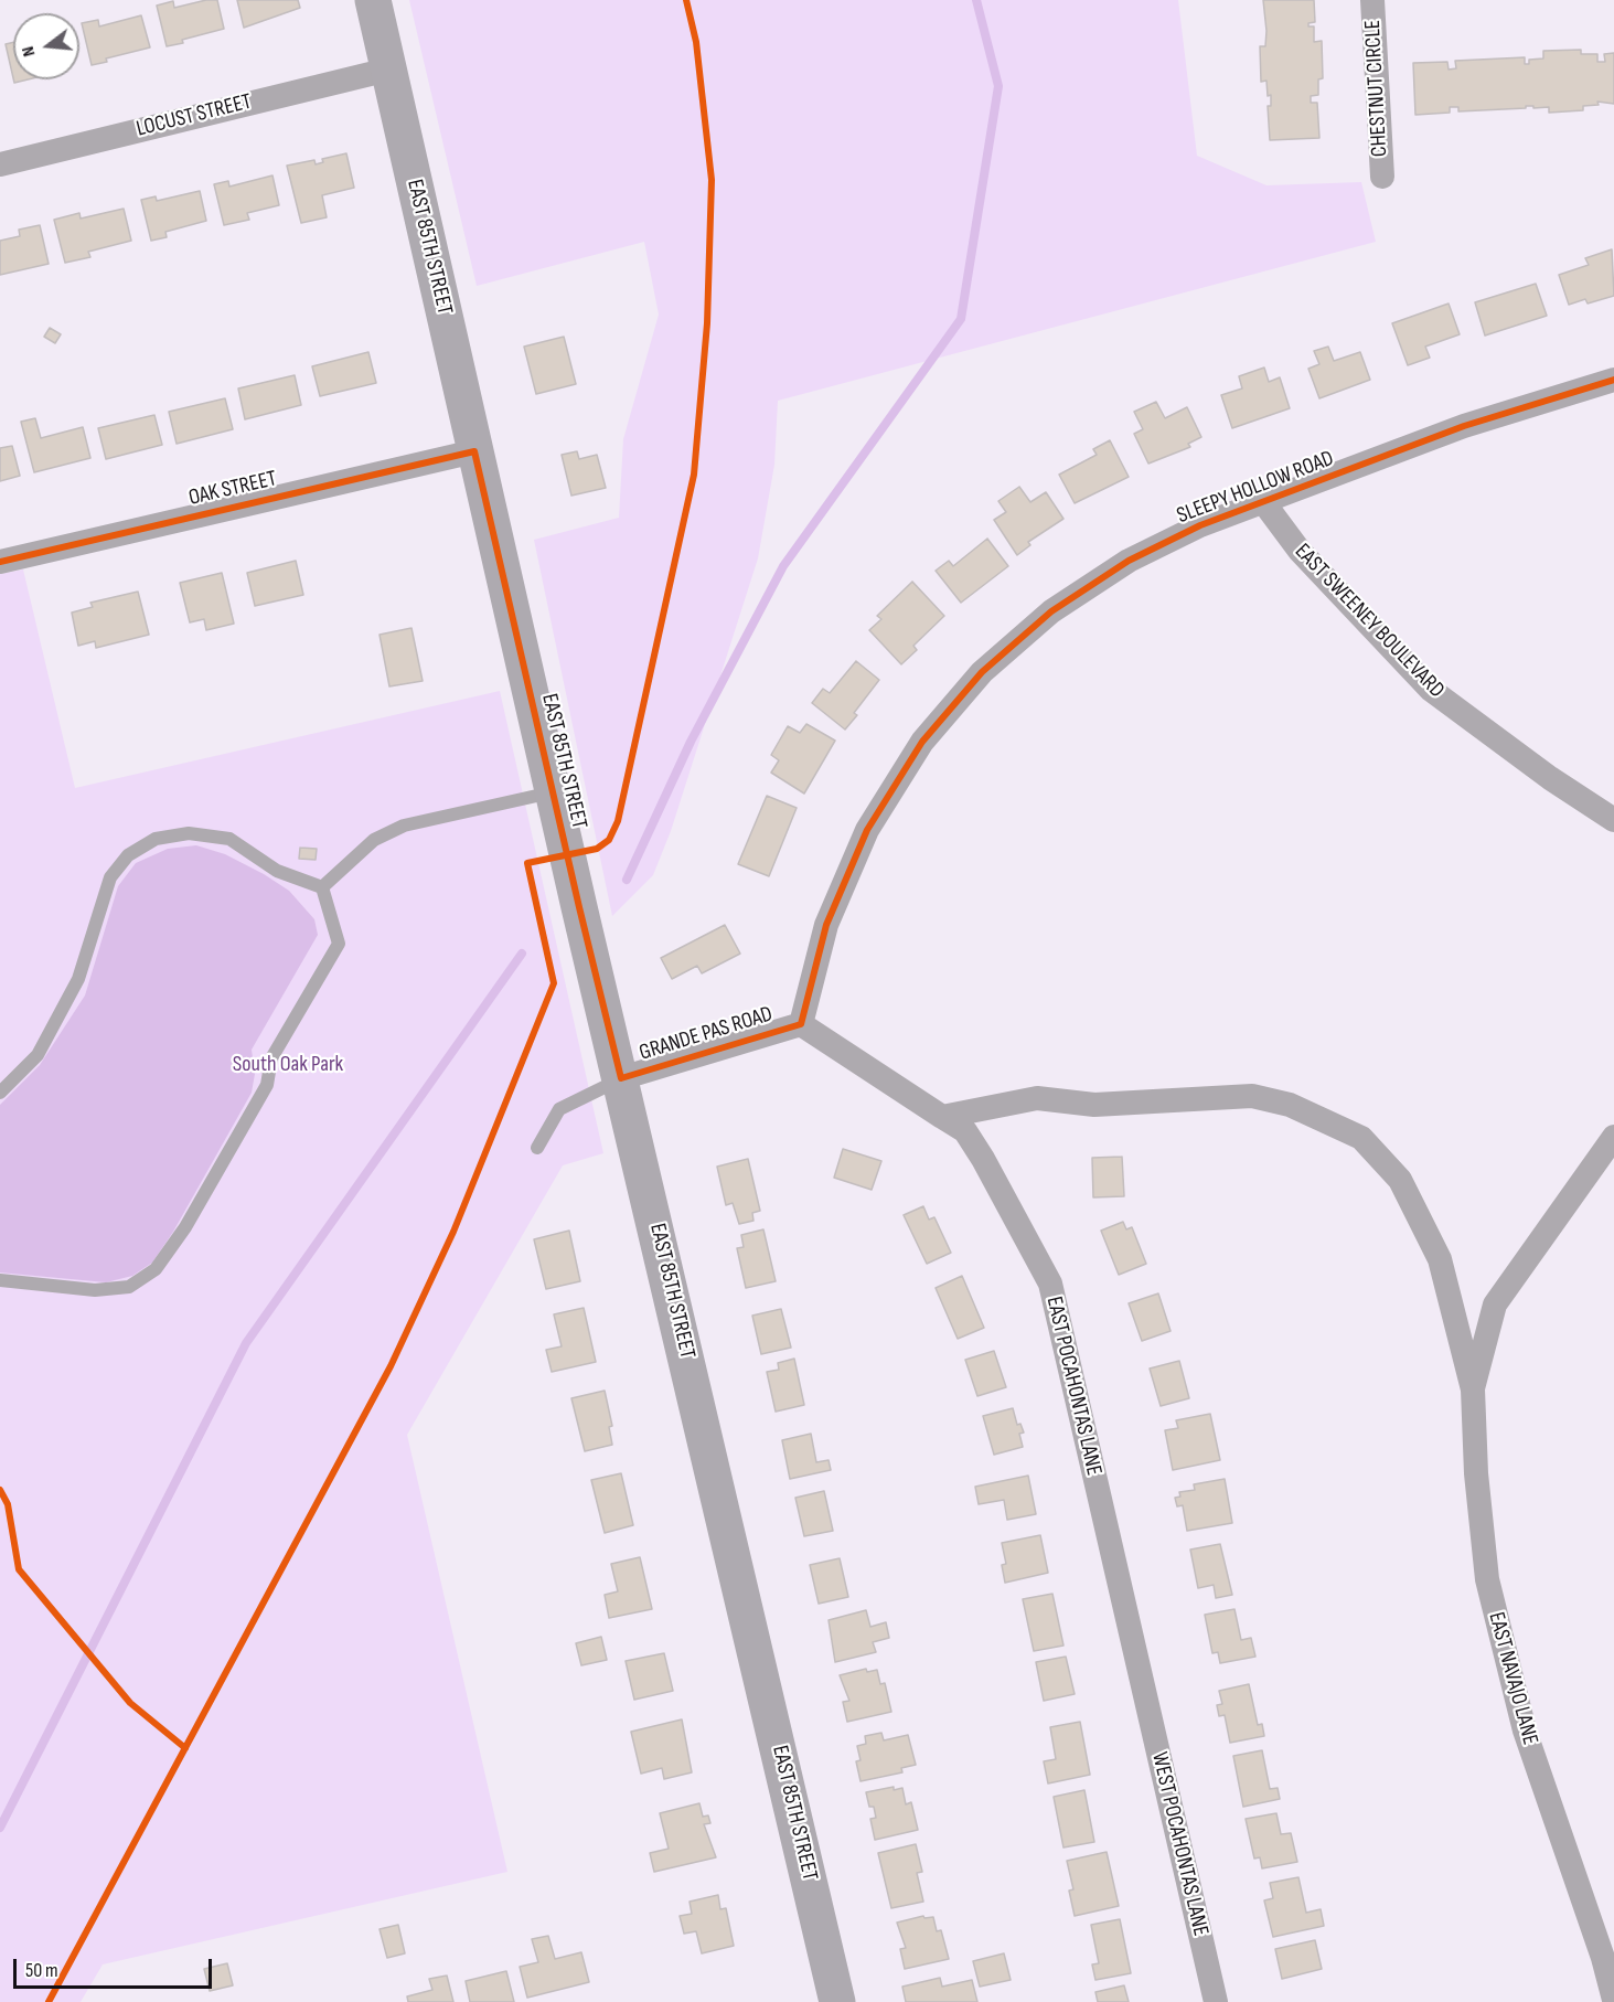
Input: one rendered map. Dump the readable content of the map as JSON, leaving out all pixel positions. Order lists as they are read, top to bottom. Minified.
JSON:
{"streets":{"main road":["EAST 85TH STREET"],"street":["CHESTNUT CIRCLE","LOCUST STREET","SLEEPY HOLLOW ROAD","OAK STREET","EAST SWEENEY BOULEVARD","GRANDE PAS ROAD","EAST POCAHONTAS LANE","EAST NAVAJO LANE","WEST POCAHONTAS LANE"]},"crossings":[["LOCUST STREET","EAST 85TH STREET"],["EAST 85TH STREET","OAK STREET"],["EAST 85TH STREET","GRANDE PAS ROAD"],["SLEEPY HOLLOW ROAD","EAST SWEENEY BOULEVARD"],["SLEEPY HOLLOW ROAD","GRANDE PAS ROAD"],["GRANDE PAS ROAD","EAST POCAHONTAS LANE"],["GRANDE PAS ROAD","EAST NAVAJO LANE"],["EAST POCAHONTAS LANE","EAST NAVAJO LANE"],["EAST POCAHONTAS LANE","WEST POCAHONTAS LANE"]],"parks":["South Oak Park"],"scale_bar":"50 m","north":"left"}
